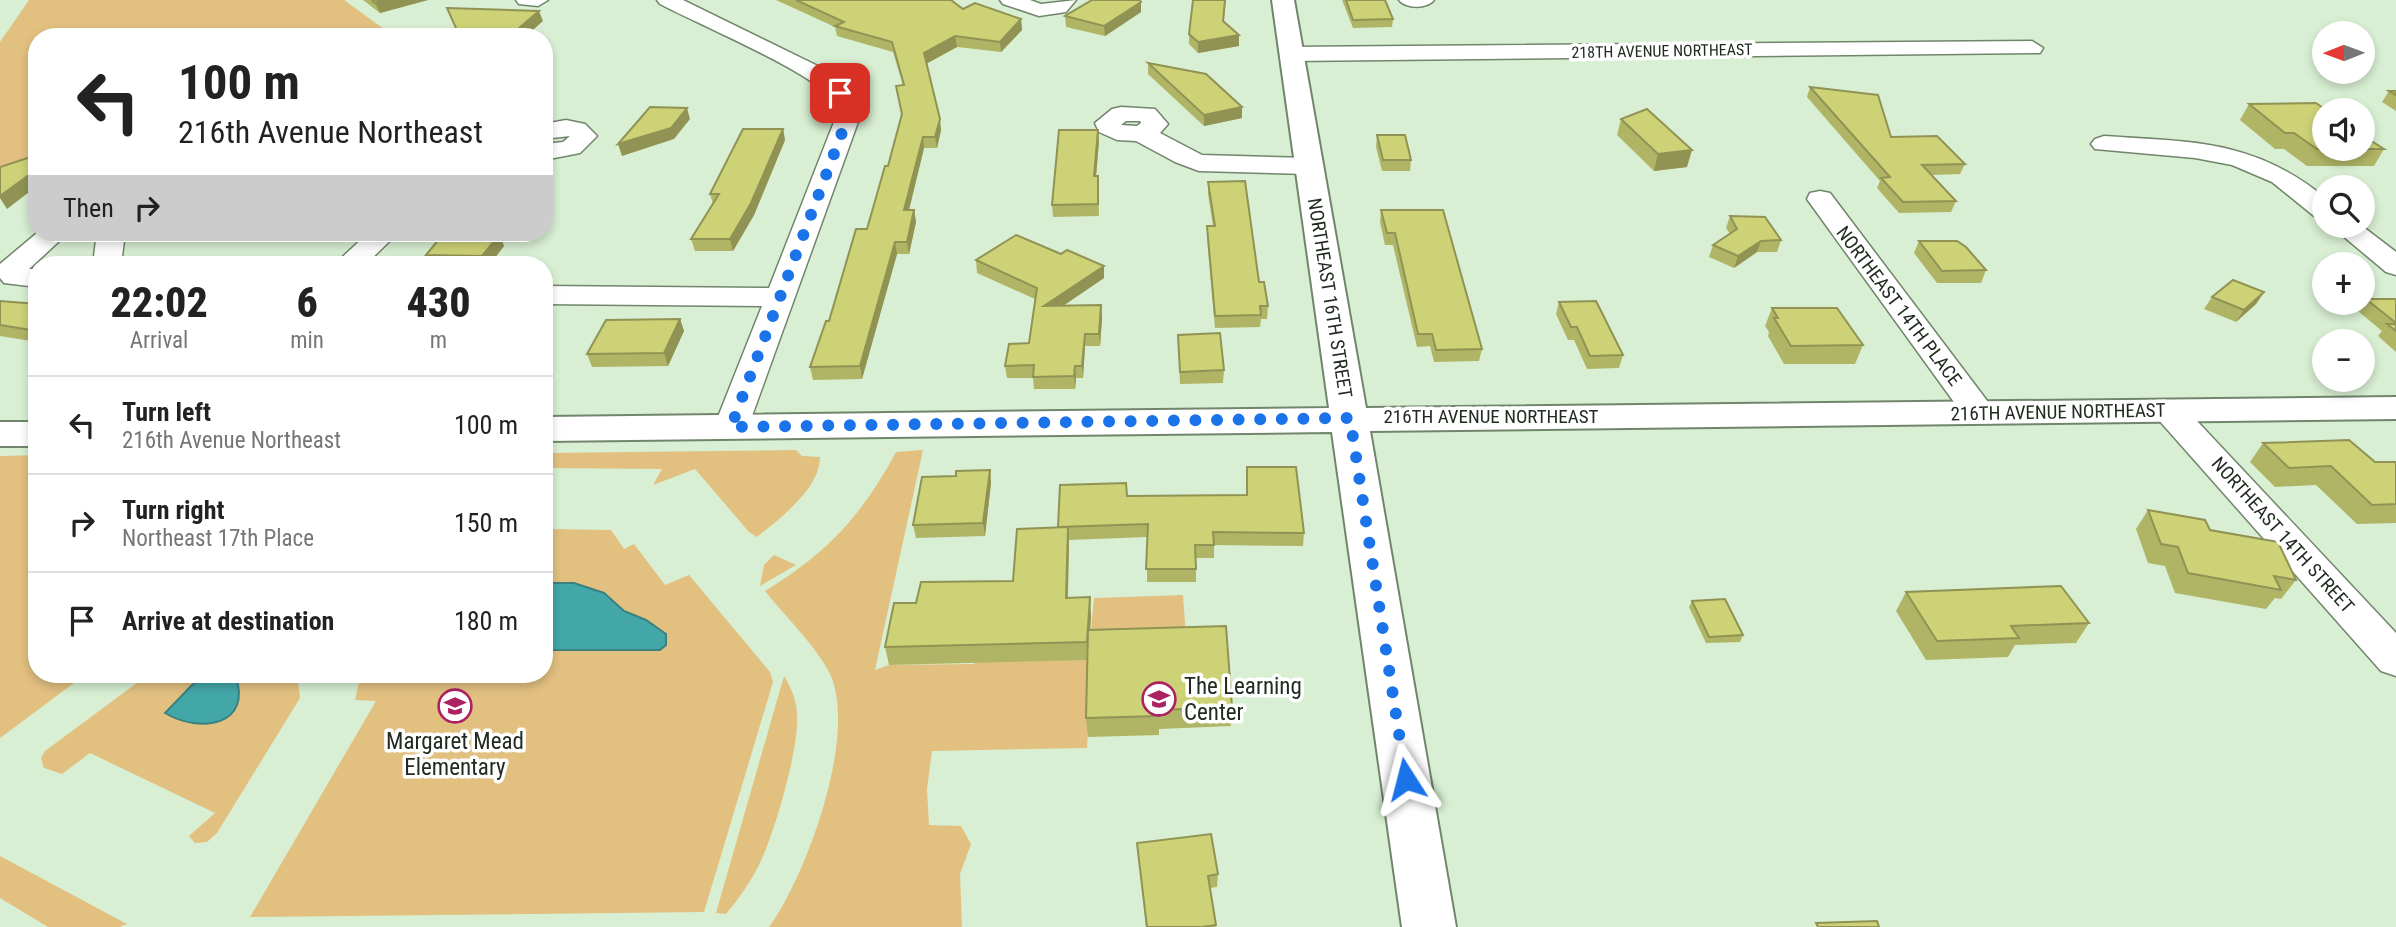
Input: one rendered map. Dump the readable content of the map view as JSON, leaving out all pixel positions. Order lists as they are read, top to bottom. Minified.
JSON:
{"streets":{"street":["218TH AVENUE NORTHEAST","NORTHEAST 16TH STREET","NORTHEAST 14TH PLACE","216TH AVENUE NORTHEAST","NORTHEAST 14TH STREET"]},"crossings":[["218TH AVENUE NORTHEAST","NORTHEAST 16TH STREET"],["NORTHEAST 16TH STREET","216TH AVENUE NORTHEAST"],["NORTHEAST 14TH PLACE","216TH AVENUE NORTHEAST"],["216TH AVENUE NORTHEAST","NORTHEAST 14TH STREET"]],"places":{"school or university":["The Learning Center","Margaret Mead Elementary"]},"north":"left","page":{"map_buttons":["+","−"],"turn":["100 m","216th Avenue Northeast"],"then":"Then","eta":["22:02","Arrival","6","min","430","m"],"list":[{"name":"Turn left","note":"216th Avenue Northeast","value":"100 m"},{"name":"Turn right","note":"Northeast 17th Place","value":"150 m"},{"name":"Arrive at destination","value":"180 m"}]}}
